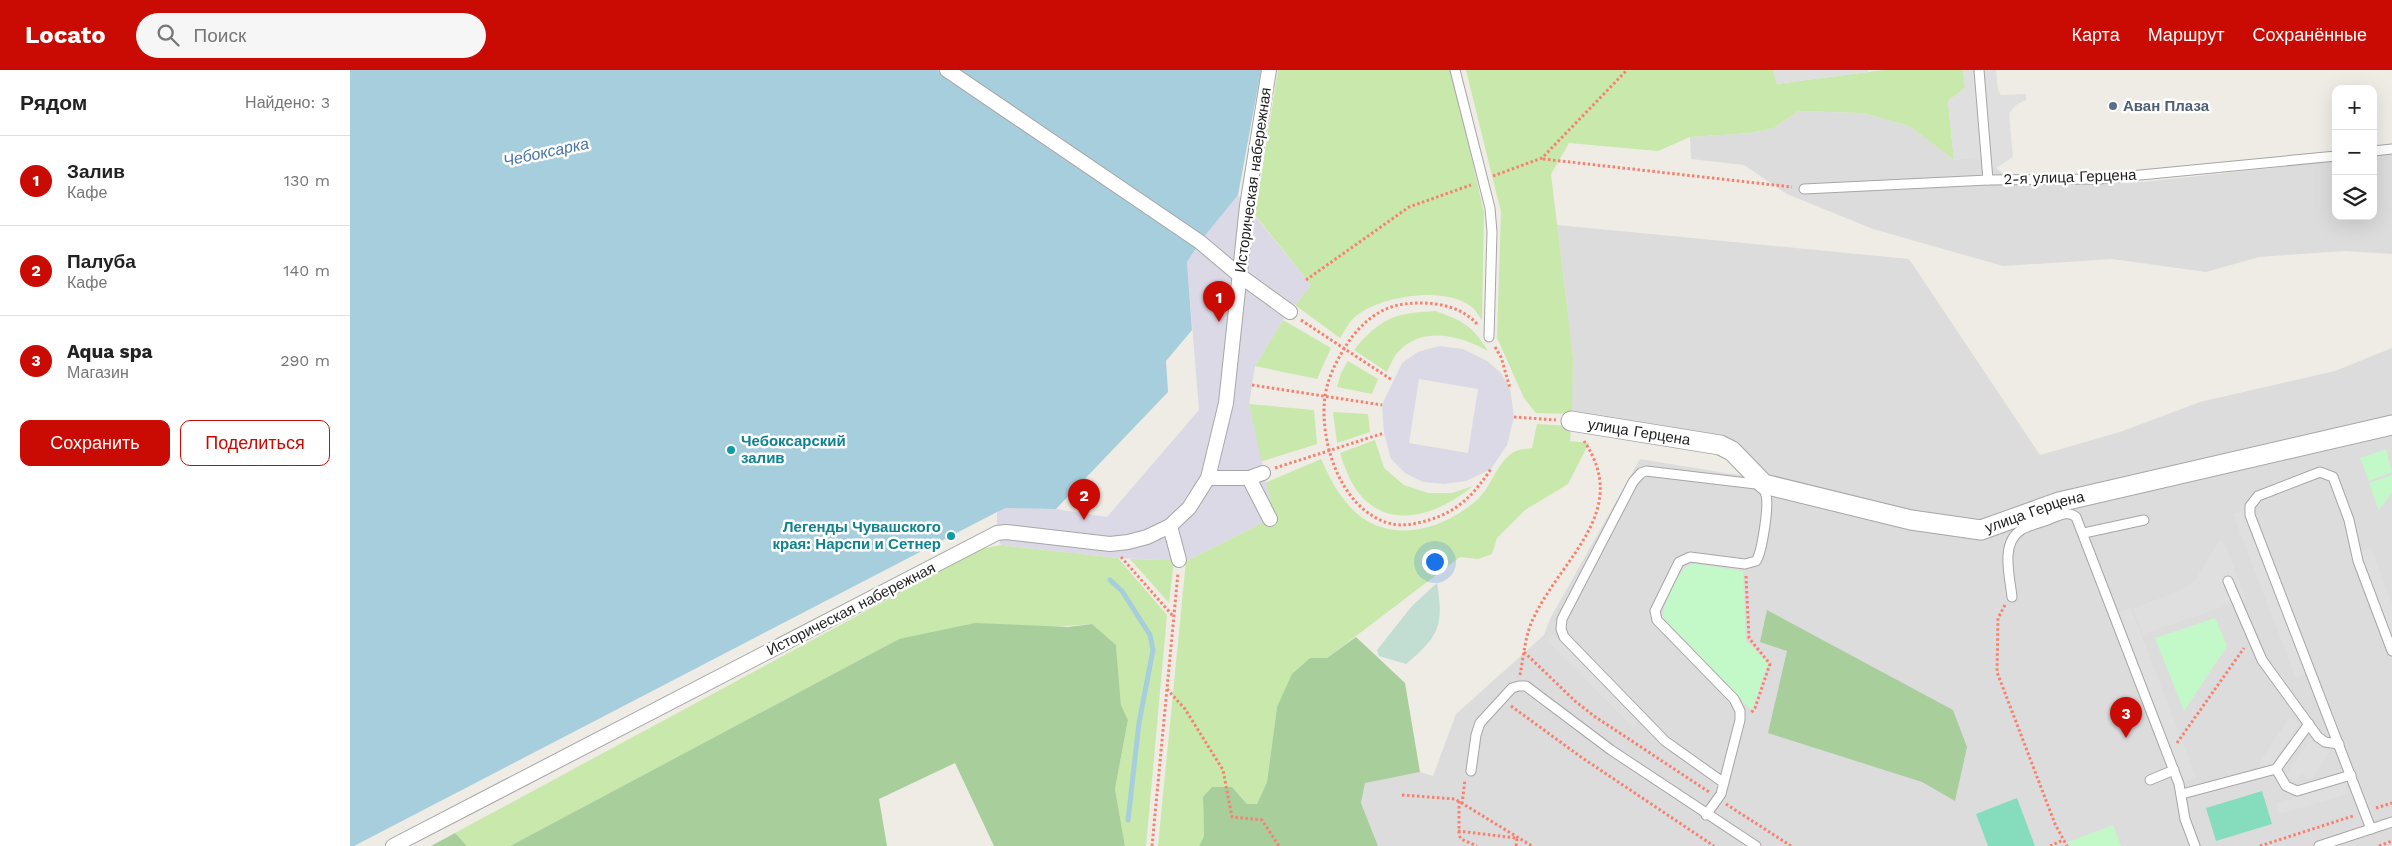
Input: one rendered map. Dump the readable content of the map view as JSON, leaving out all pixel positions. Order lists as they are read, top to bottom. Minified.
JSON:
{"streets":{"street":["Историческая набережная","улица Герцена"],"lane":["2-я улица Герцена"]},"water":["Чебоксарка"],"places":["Аван Плаза","Чебоксарский залив","Легенды Чувашского края: Нарспи и Сетнер"],"page":{"header":"Locato","search":"Поиск","nav":["Карта","Маршрут","Сохранённые"],"heading":["Рядом","Найдено: 3"],"map_buttons":["+","−"],"list":[{"mark":"1","name":"Залив","note":"Кафе","value":"130 m"},{"mark":"2","name":"Палуба","note":"Кафе","value":"140 m"},{"mark":"3","name":"Aqua spa","note":"Магазин","value":"290 m"}],"pins":["1","2","3"],"buttons":["Сохранить","Поделиться"]}}
